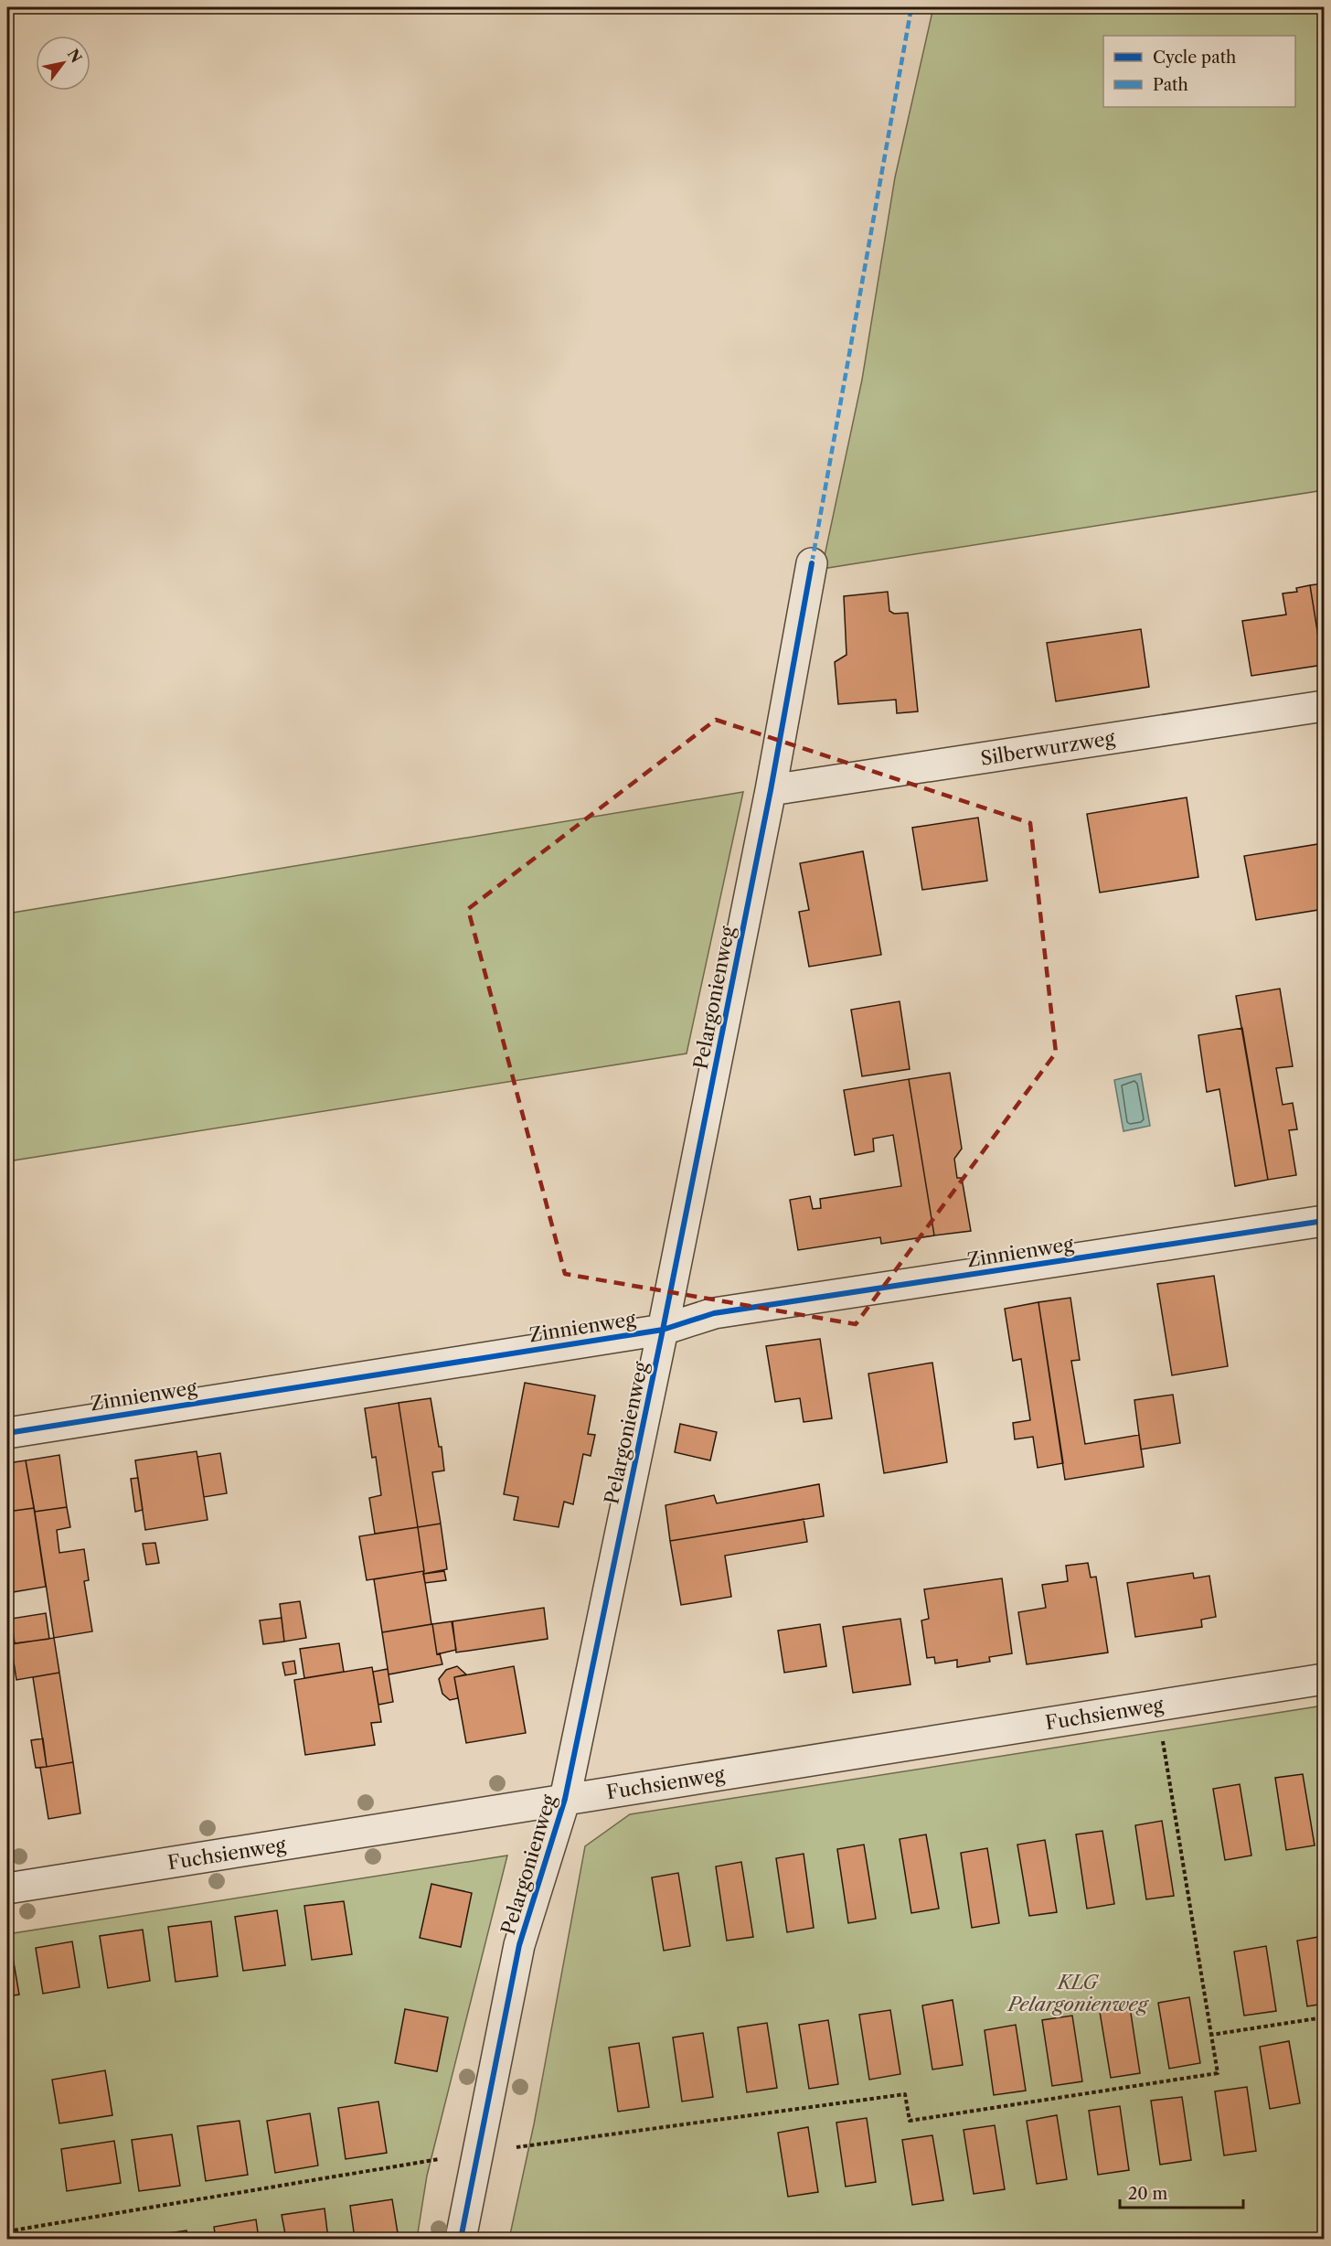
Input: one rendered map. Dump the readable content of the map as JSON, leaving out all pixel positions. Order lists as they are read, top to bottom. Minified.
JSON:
{"streets":{"street":["Silberwurzweg","Pelargonienweg","Zinnienweg","Fuchsienweg"]},"crossings":[["Silberwurzweg","Pelargonienweg"],["Pelargonienweg","Zinnienweg"],["Pelargonienweg","Fuchsienweg"]],"parks":["KLG Pelargonienweg"],"legend":["Cycle path","Path"],"scale_bar":"20 m","north":"top right"}
